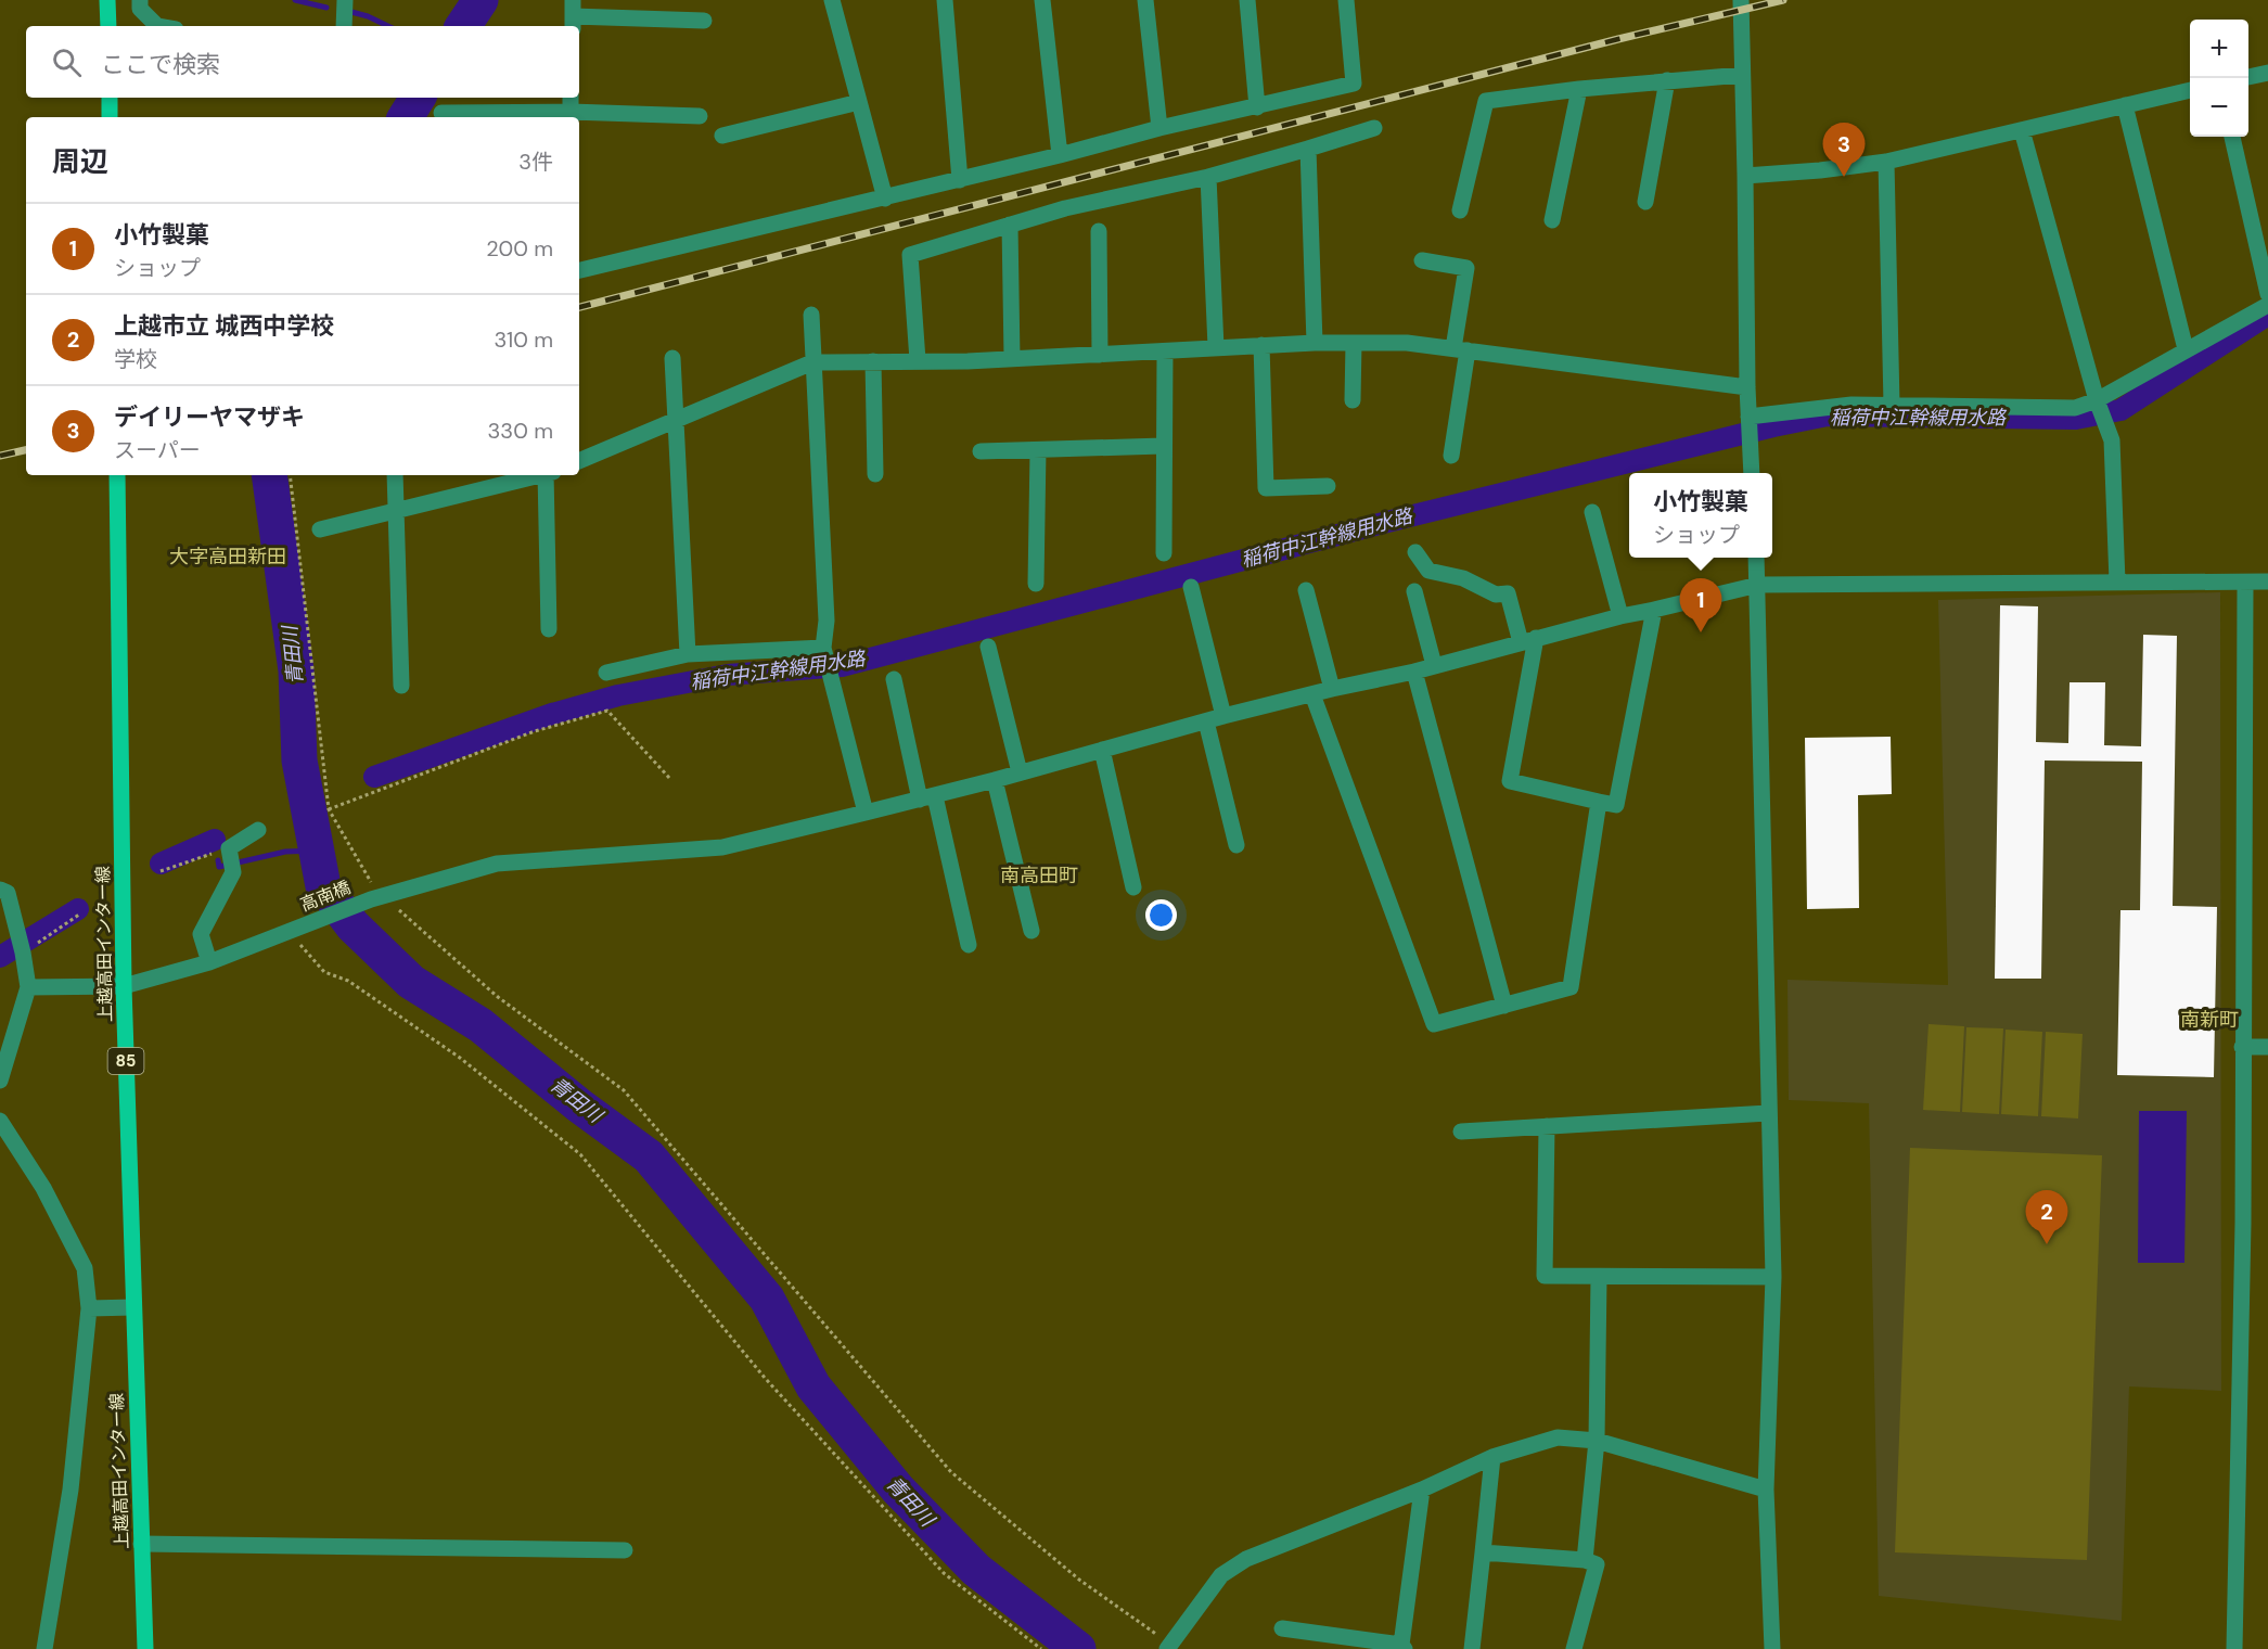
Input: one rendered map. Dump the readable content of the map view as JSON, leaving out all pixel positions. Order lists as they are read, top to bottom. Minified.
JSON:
{"streets":{"main road":["上越高田インター線","85"],"street":["高南橋"]},"crossings":[["高南橋","上越高田インター線"]],"districts":["大字高田新田","南高田町","南新町"],"water":["稲荷中江幹線用水路","青田川"],"page":{"map_buttons":["+","−"],"search":"ここで検索","heading":["周辺","3件"],"pins":["3","1","2"],"list":[{"mark":"1","name":"小竹製菓","note":"ショップ","value":"200 m"},{"mark":"2","name":"上越市立 城西中学校","note":"学校","value":"310 m"},{"mark":"3","name":"デイリーヤマザキ","note":"スーパー","value":"330 m"}],"popup":["小竹製菓","ショップ"]}}
